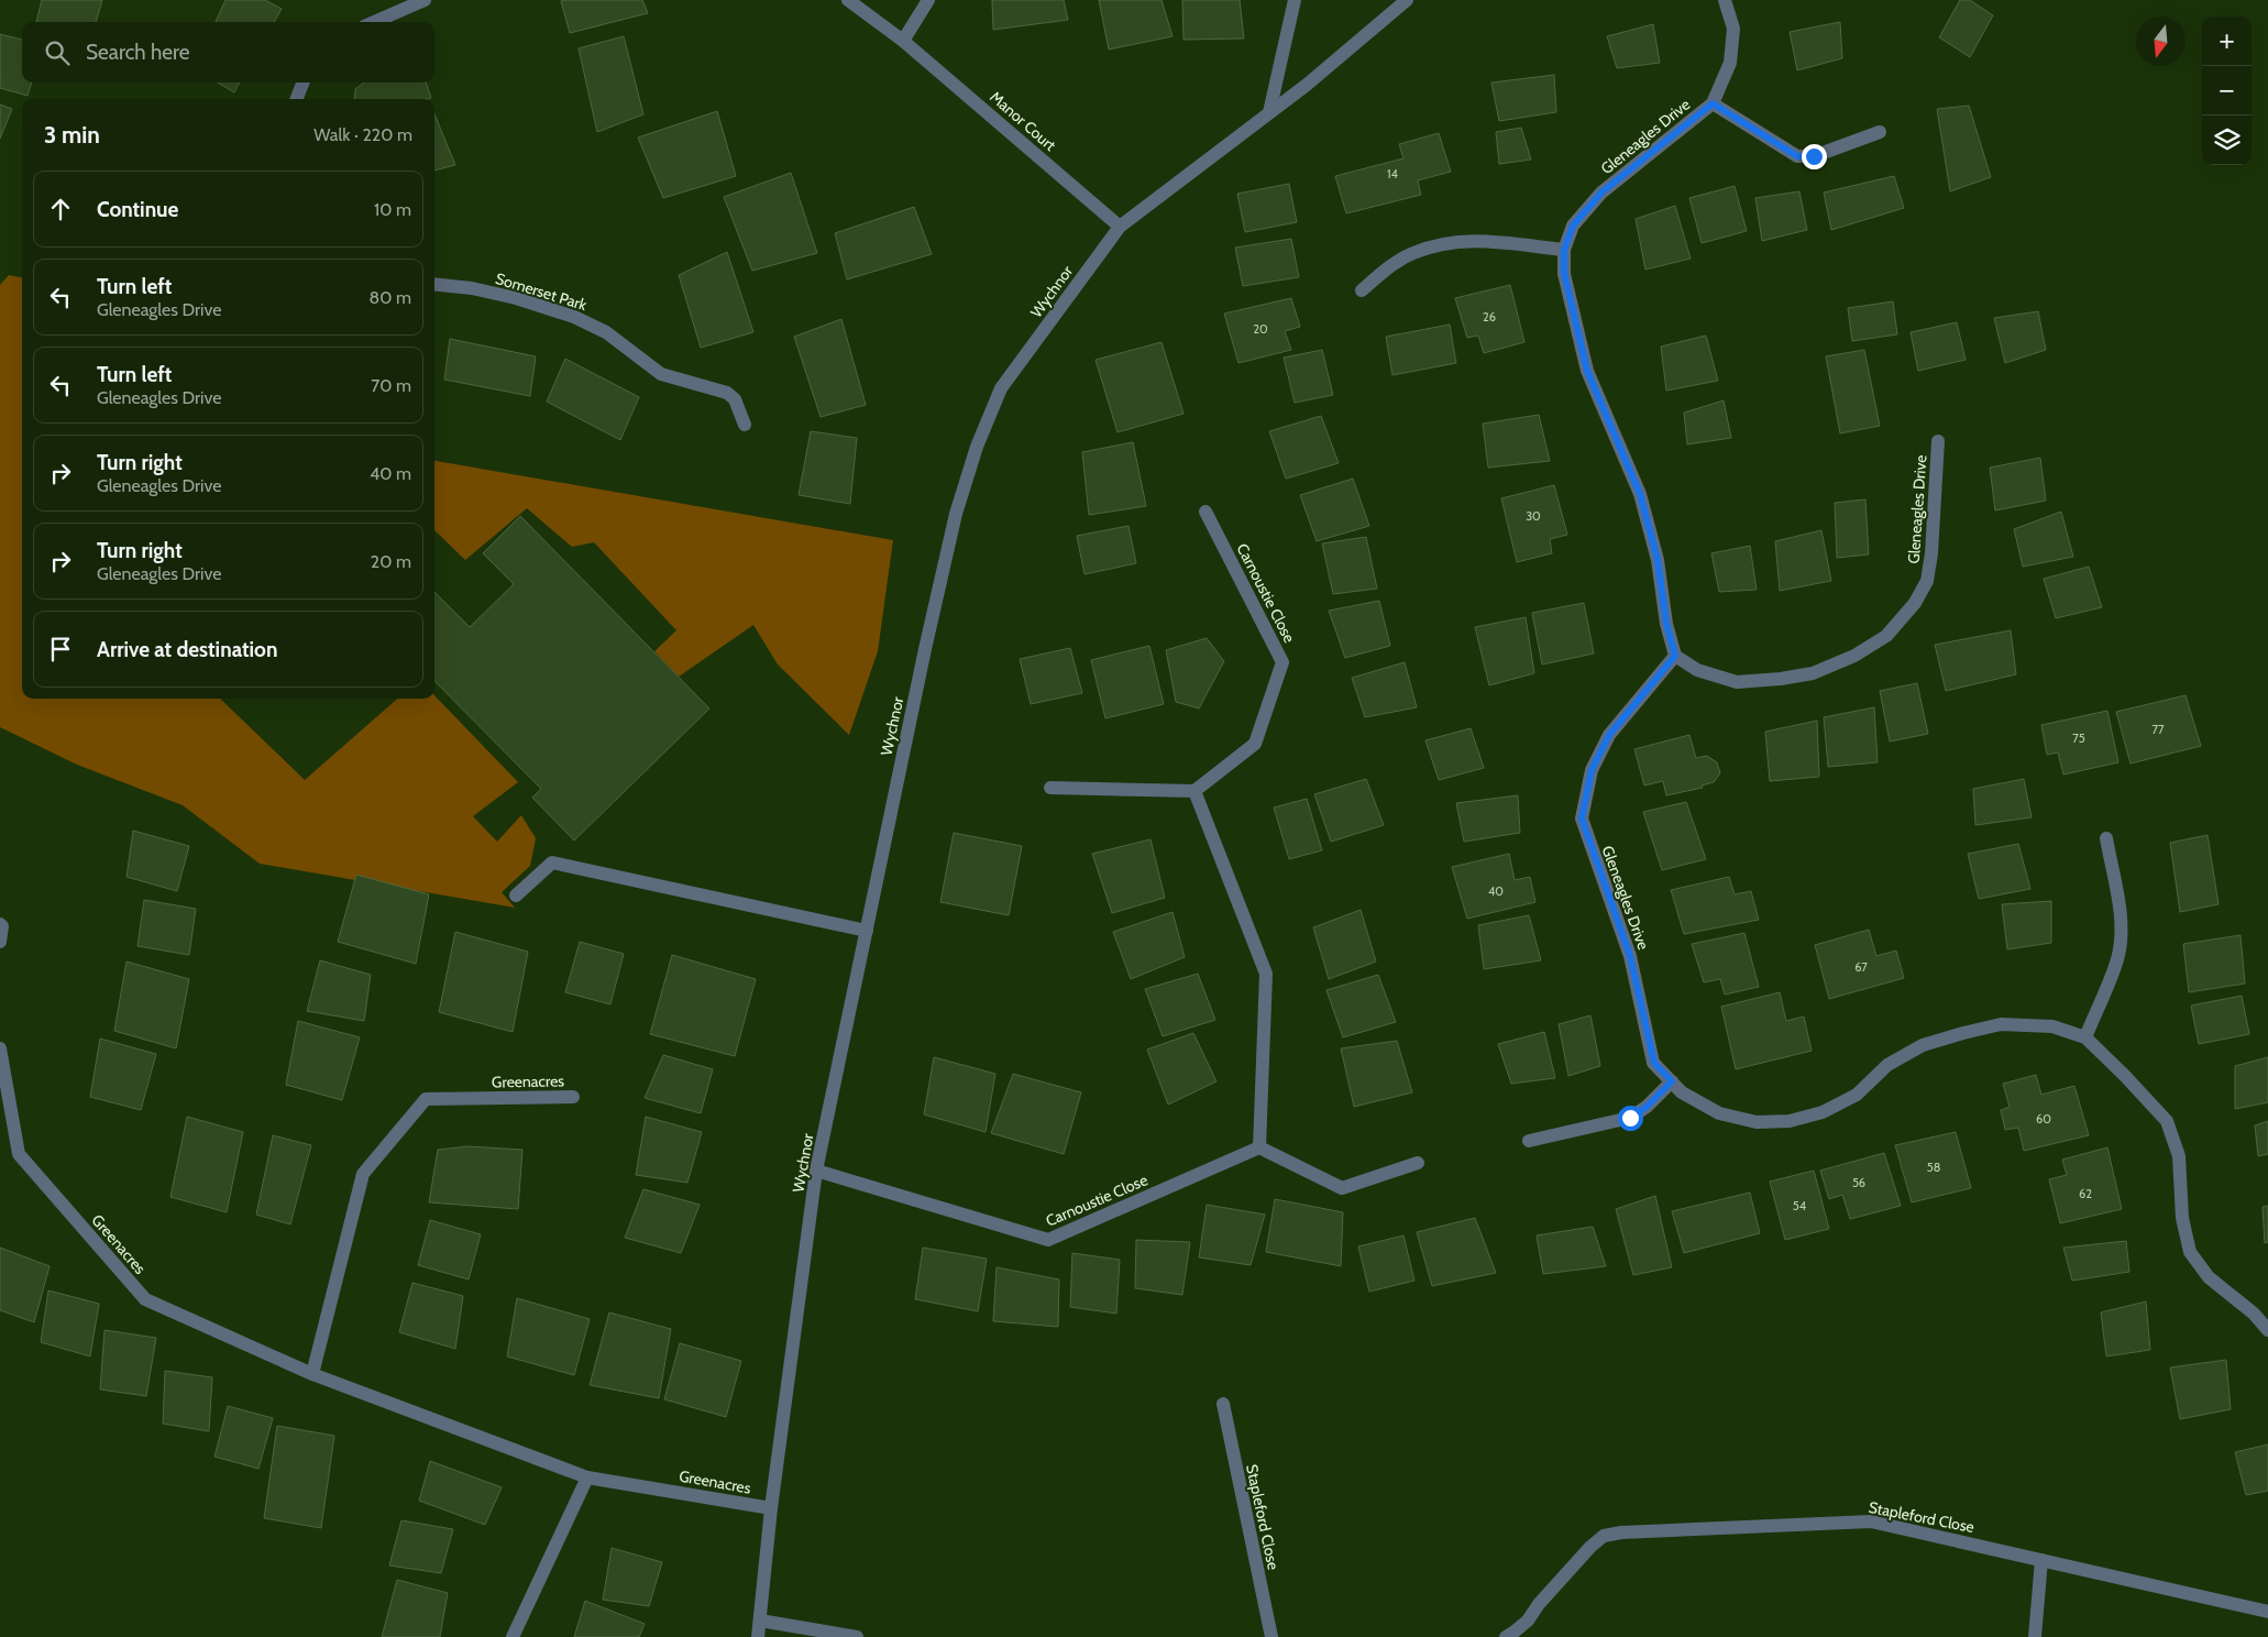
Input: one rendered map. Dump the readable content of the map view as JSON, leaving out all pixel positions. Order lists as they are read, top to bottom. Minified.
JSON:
{"streets":{"street":["Manor Court","Gleneagles Drive","Somerset Park","Wychnor","Carnoustie Close","Greenacres","Stapleford Close"]},"crossings":[["Manor Court","Wychnor"],["Wychnor","Carnoustie Close"],["Wychnor","Greenacres"]],"house_numbers":["14","26","20","30","77","75","40","67","60","58","56","62","54"],"north":"bottom","page":{"map_buttons":["+","−"],"search":"Search here","heading":["3 min","Walk · 220 m"],"list":[["Continue","10 m"],["Turn left","Gleneagles Drive","80 m"],["Turn left","Gleneagles Drive","70 m"],["Turn right","Gleneagles Drive","40 m"],["Turn right","Gleneagles Drive","20 m"],"Arrive at destination"]}}
